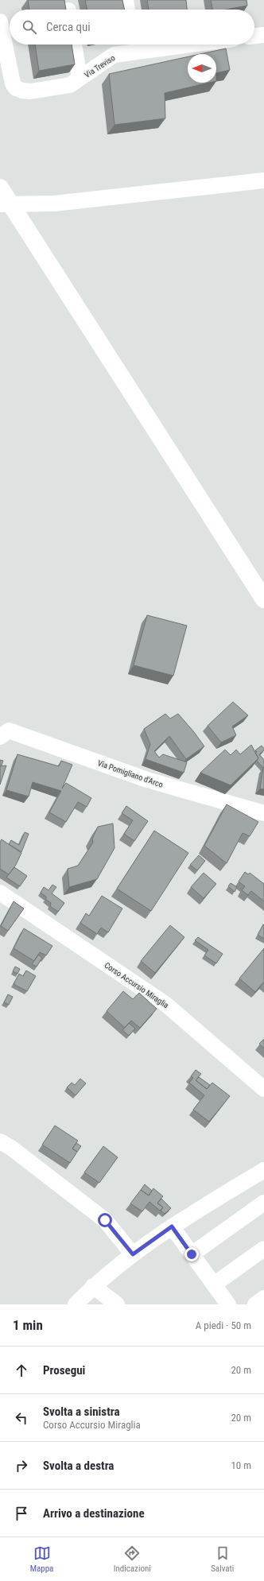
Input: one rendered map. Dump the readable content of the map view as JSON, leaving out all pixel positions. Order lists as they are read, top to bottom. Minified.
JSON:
{"streets":{"street":["Via Treviso","Via Pomigliano d'Arco","Corso Accursio Miraglia"]},"north":"left","page":{"search":"Cerca qui","heading":["1 min","A piedi · 50 m"],"list":[["Prosegui","20 m"],["Svolta a sinistra","Corso Accursio Miraglia","20 m"],["Svolta a destra","10 m"],"Arrivo a destinazione"],"nav":["Mappa","Indicazioni","Salvati"]}}
